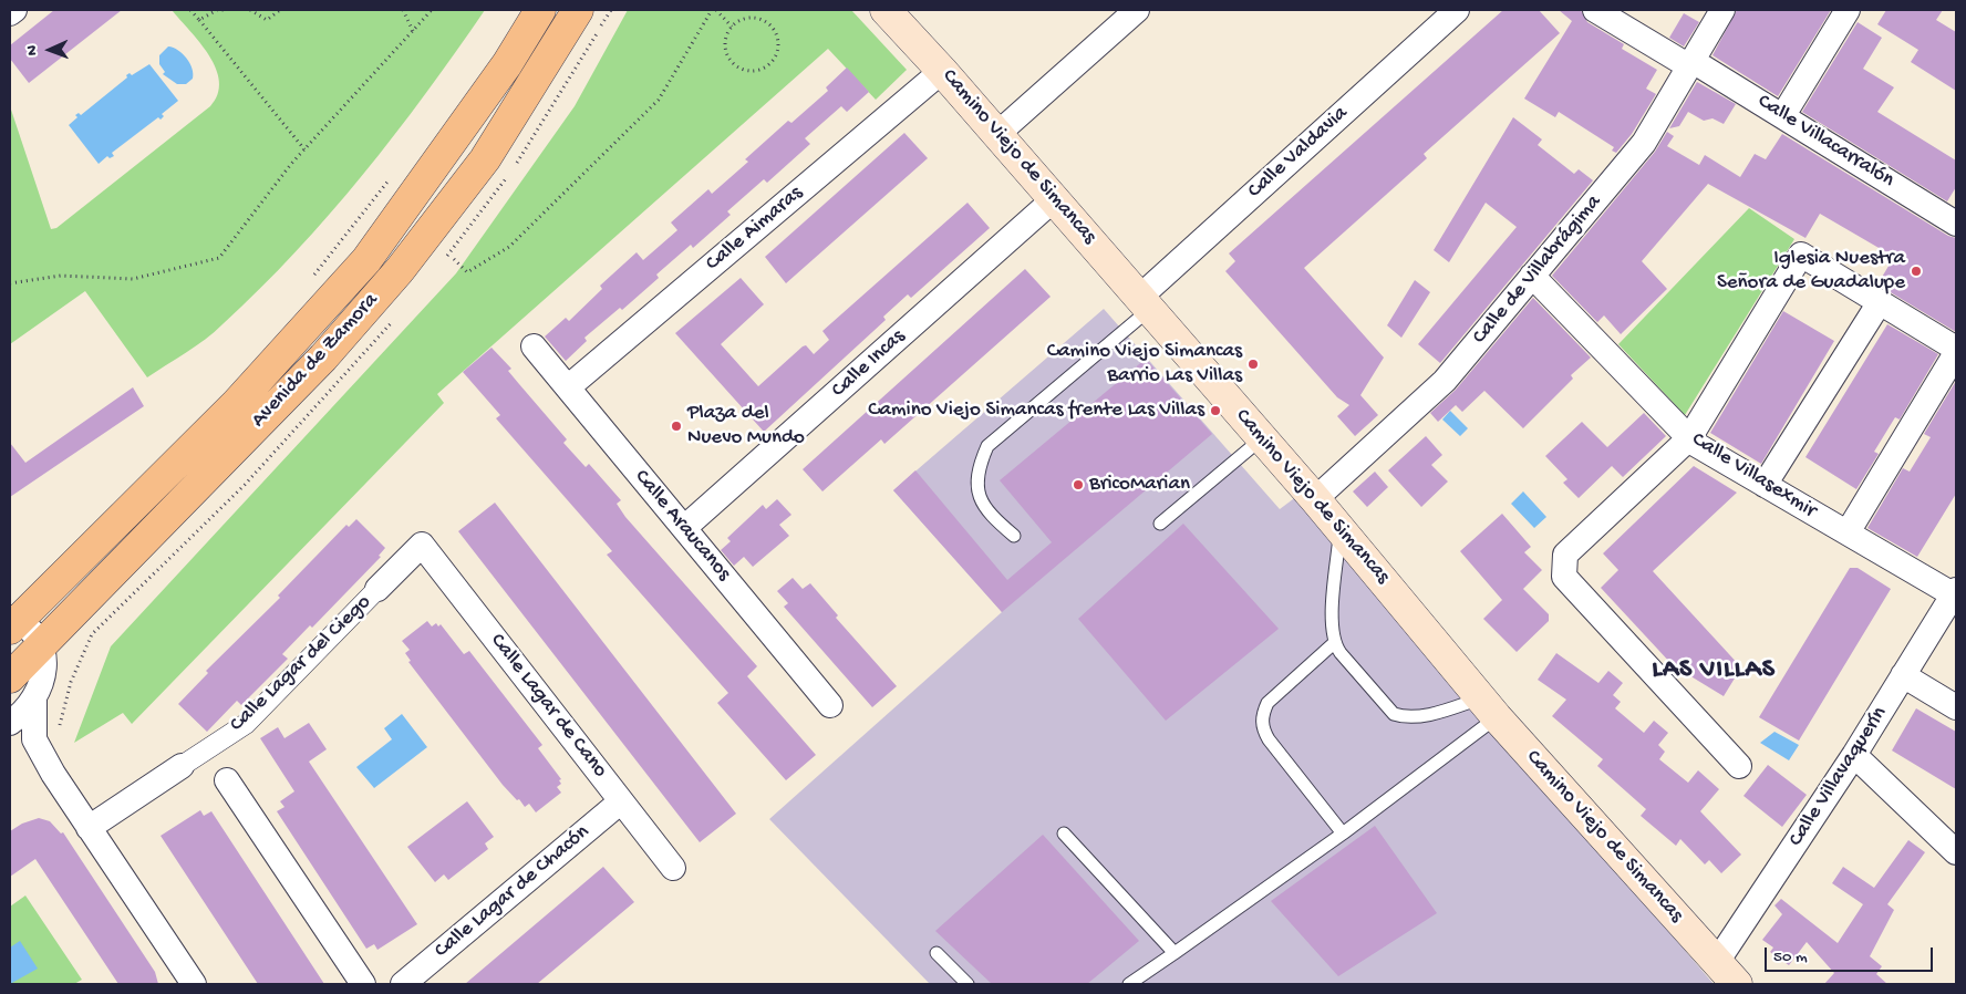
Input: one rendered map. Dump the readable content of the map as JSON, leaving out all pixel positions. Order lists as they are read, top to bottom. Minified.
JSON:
{"streets":{"highway":["Avenida de Zamora"],"main road":["Camino Viejo de Simancas"],"street":["Calle Villacarralón","Calle Valdavia","Calle Aimaras","Calle de Villabrágima","Calle Incas","Calle Villasexmir","Calle Araucanos","Calle Lagar del Ciego","Calle Lagar de Cano","Calle Villavaquerín","Calle Lagar de Chacón"]},"crossings":[["Calle Villacarralón","Calle de Villabrágima"],["Calle Valdavia","Camino Viejo de Simancas"],["Camino Viejo de Simancas","Calle Aimaras"],["Camino Viejo de Simancas","Calle de Villabrágima"],["Camino Viejo de Simancas","Calle Incas"],["Camino Viejo de Simancas","Calle Villavaquerín"],["Calle Aimaras","Calle Araucanos"],["Calle de Villabrágima","Calle Villasexmir"],["Calle Incas","Calle Araucanos"],["Calle Villasexmir","Calle Villavaquerín"],["Calle Lagar del Ciego","Calle Lagar de Cano"],["Calle Lagar de Cano","Calle Lagar de Chacón"]],"districts":["LAS VILLAS"],"places":["Iglesia Nuestra Señora de Guadalupe","Camino Viejo Simancas Barrio Las Villas","Camino Viejo Simancas frente Las Villas","Plaza del Nuevo Mundo","BricoMarian"],"scale_bar":"50 m","north":"left"}
